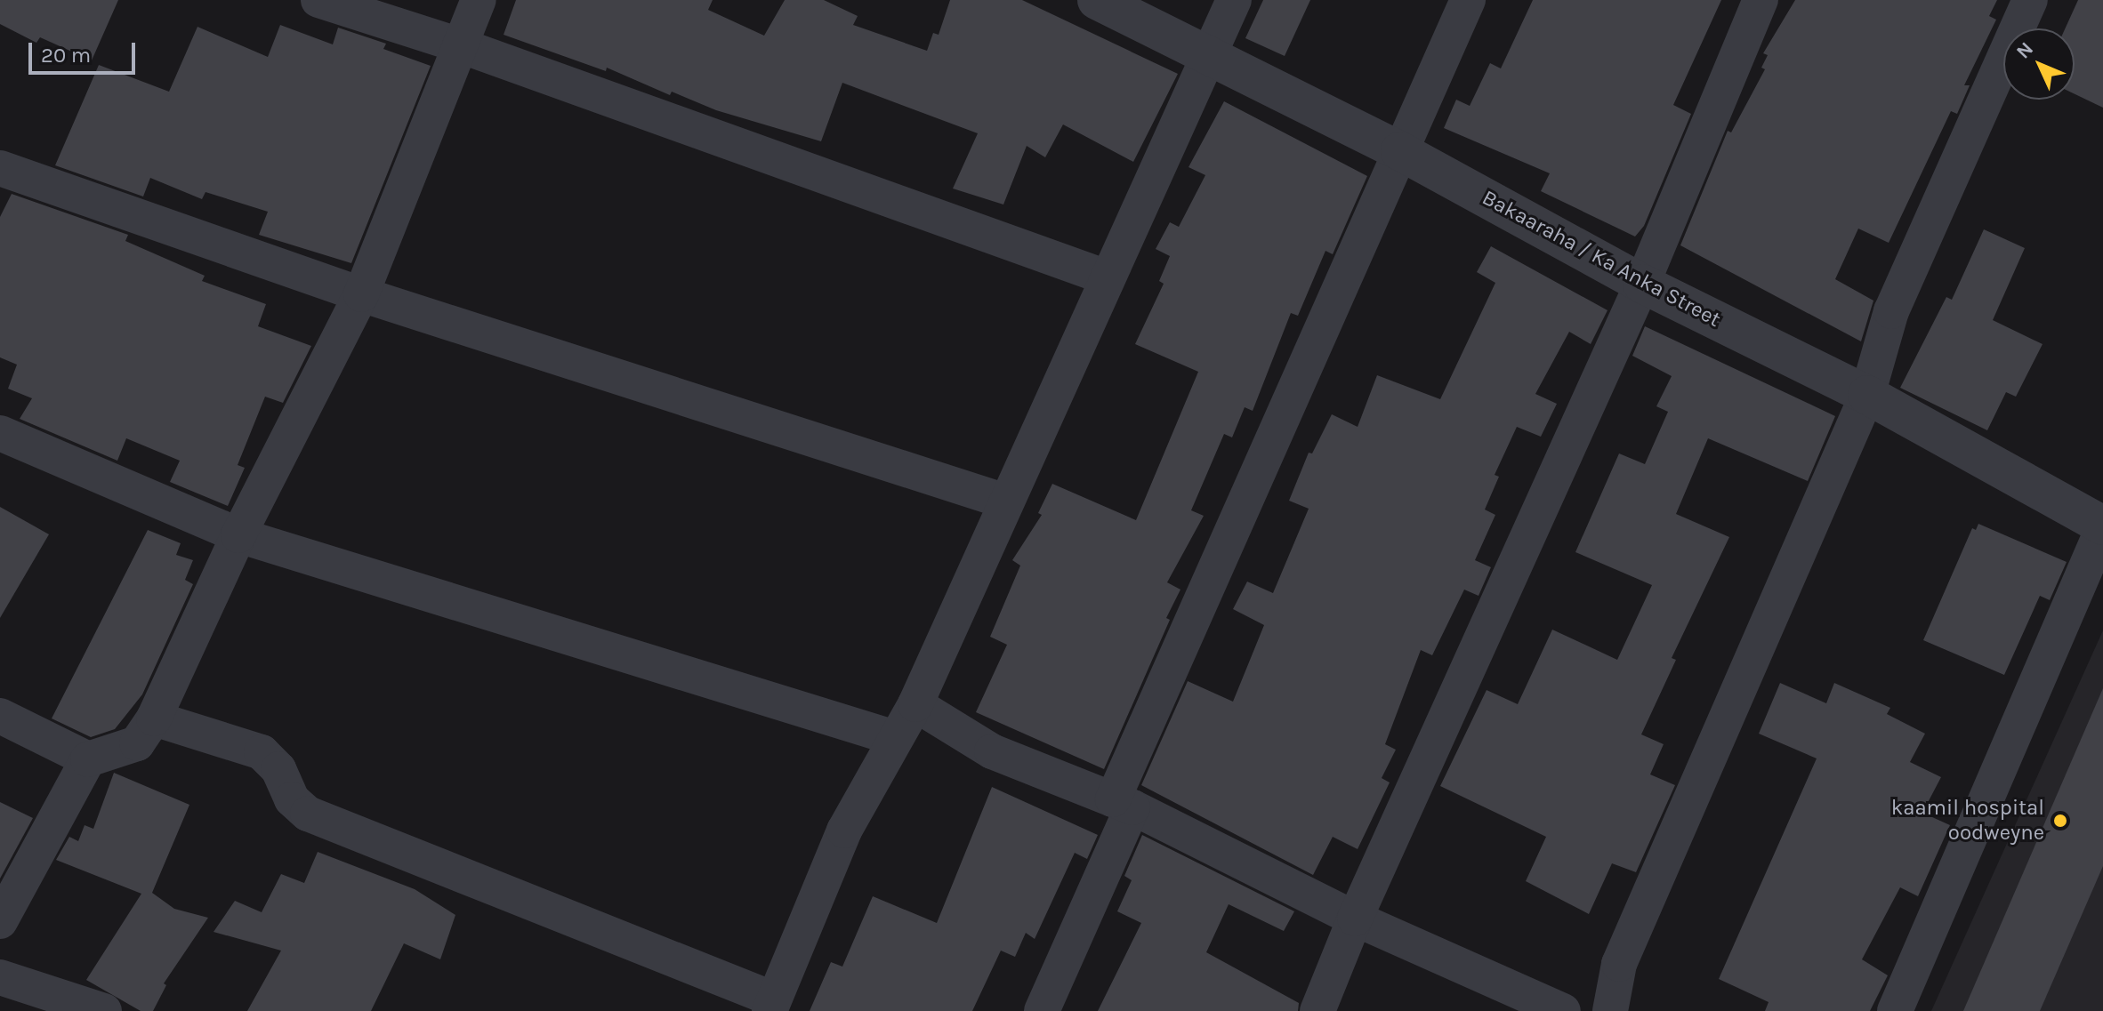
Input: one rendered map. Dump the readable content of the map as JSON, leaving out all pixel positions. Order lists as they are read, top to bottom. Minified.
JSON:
{"streets":{"street":["Bakaaraha / Ka Anka Street"]},"places":["kaamil hospital oodweyne"],"scale_bar":"20 m","north":"top left"}
